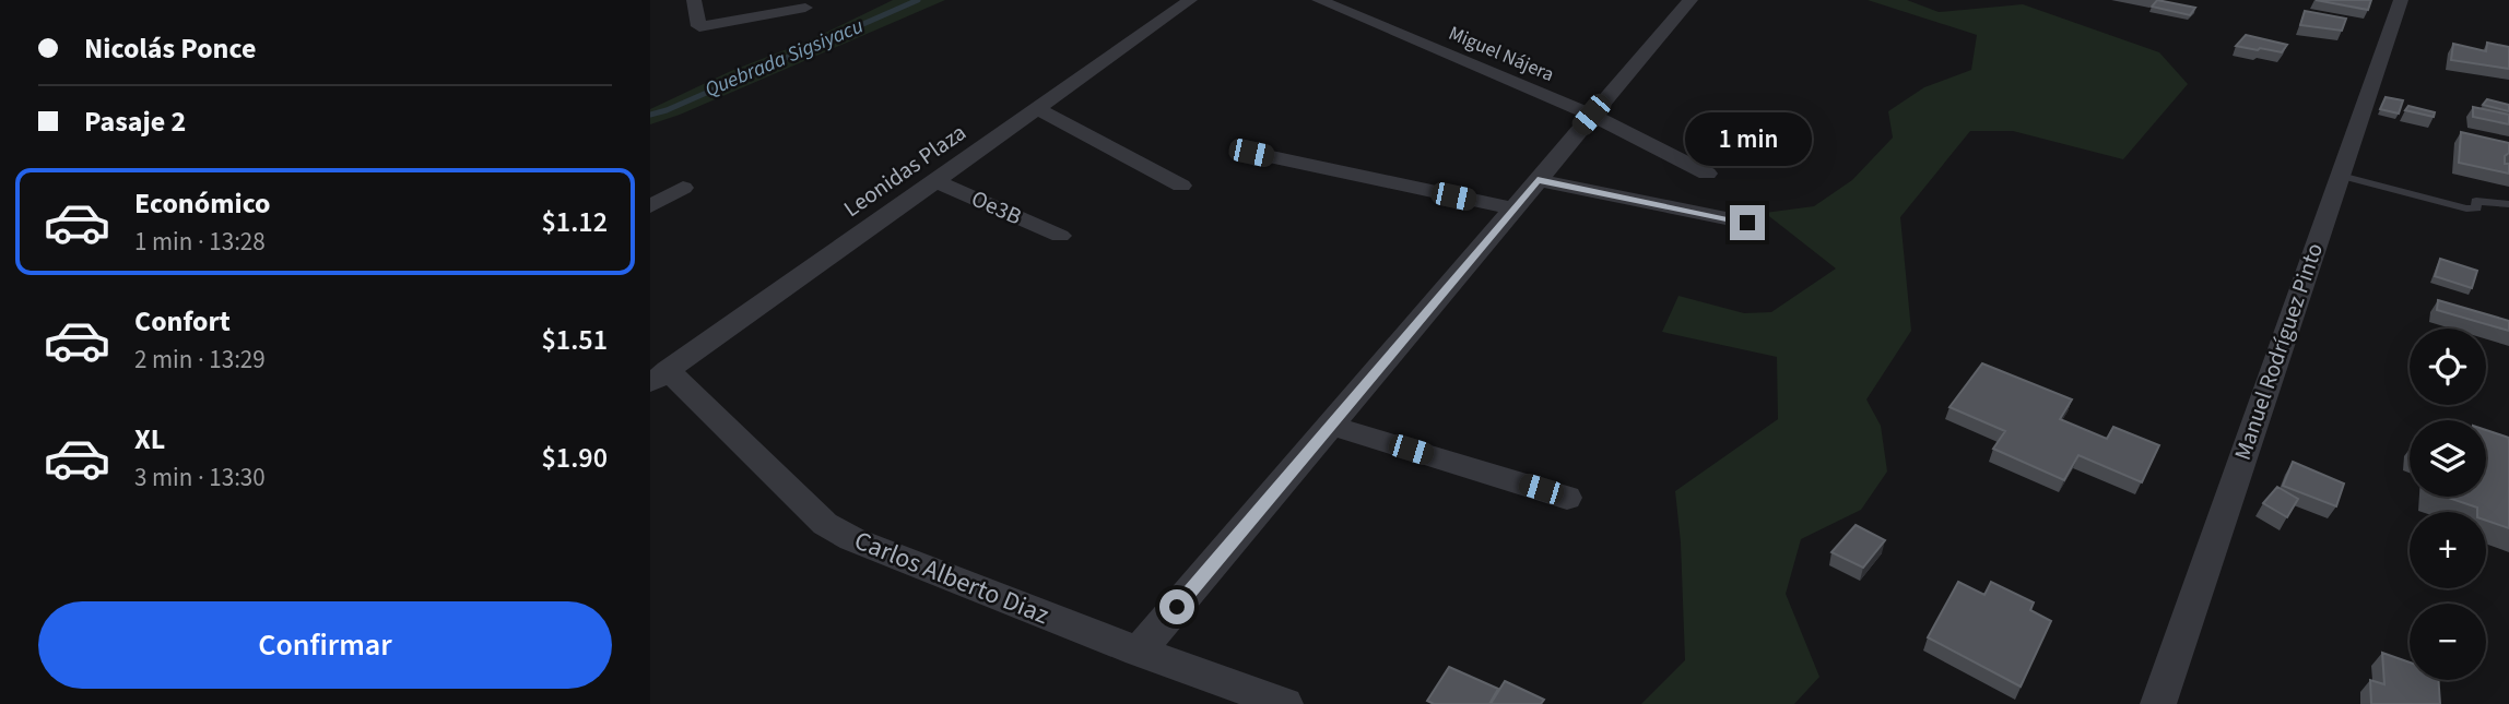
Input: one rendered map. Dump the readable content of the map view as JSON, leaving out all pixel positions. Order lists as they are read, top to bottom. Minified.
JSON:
{"streets":{"street":["Miguel Nájera","Leonidas Plaza","Oe3B","Manuel Rodríguez Pinto","Carlos Alberto Diaz"]},"crossings":[["Leonidas Plaza","Oe3B"],["Leonidas Plaza","Carlos Alberto Diaz"]],"water":["Quebrada Sigsiyacu"],"page":{"banner":["Nicolás Ponce","Pasaje 2"],"bubble":"1 min","list":[{"name":"Económico","note":"1 min · 13:28","value":"$1.12"},{"name":"Confort","note":"2 min · 13:29","value":"$1.51"},{"name":"XL","note":"3 min · 13:30","value":"$1.90"}],"map_buttons":["+","−"],"buttons":"Confirmar"}}
